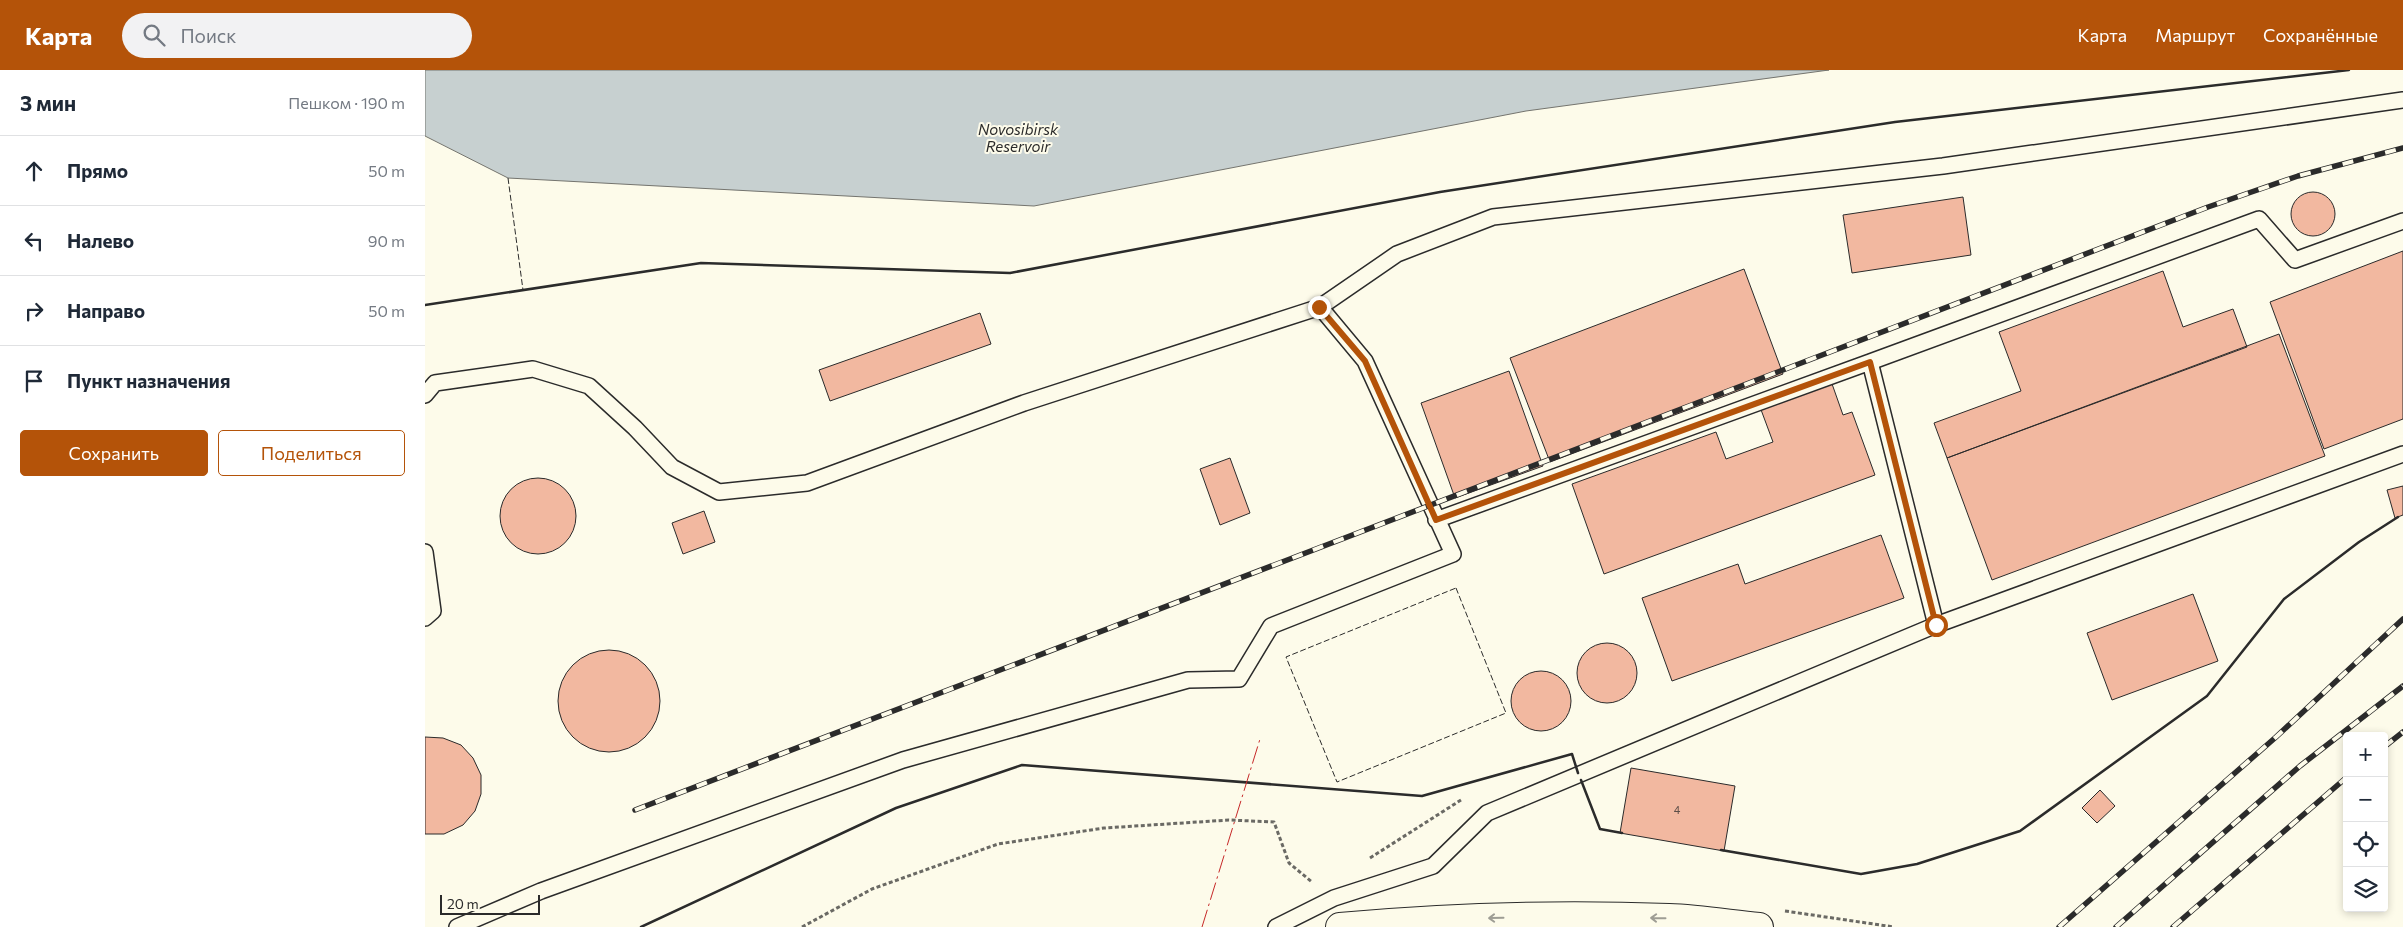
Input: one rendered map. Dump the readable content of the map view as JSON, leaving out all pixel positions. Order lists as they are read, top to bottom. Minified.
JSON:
{"water":["Novosibirsk Reservoir"],"house_numbers":["4"],"scale_bar":"20 m","page":{"header":"Карта","search":"Поиск","nav":["Карта","Маршрут","Сохранённые"],"heading":["3 мин","Пешком · 190 m"],"list":[["Прямо","50 m"],["Налево","90 m"],["Направо","50 m"],"Пункт назначения"],"buttons":["Сохранить","Поделиться"],"map_buttons":["+","−"],"scale":"20 m"}}
